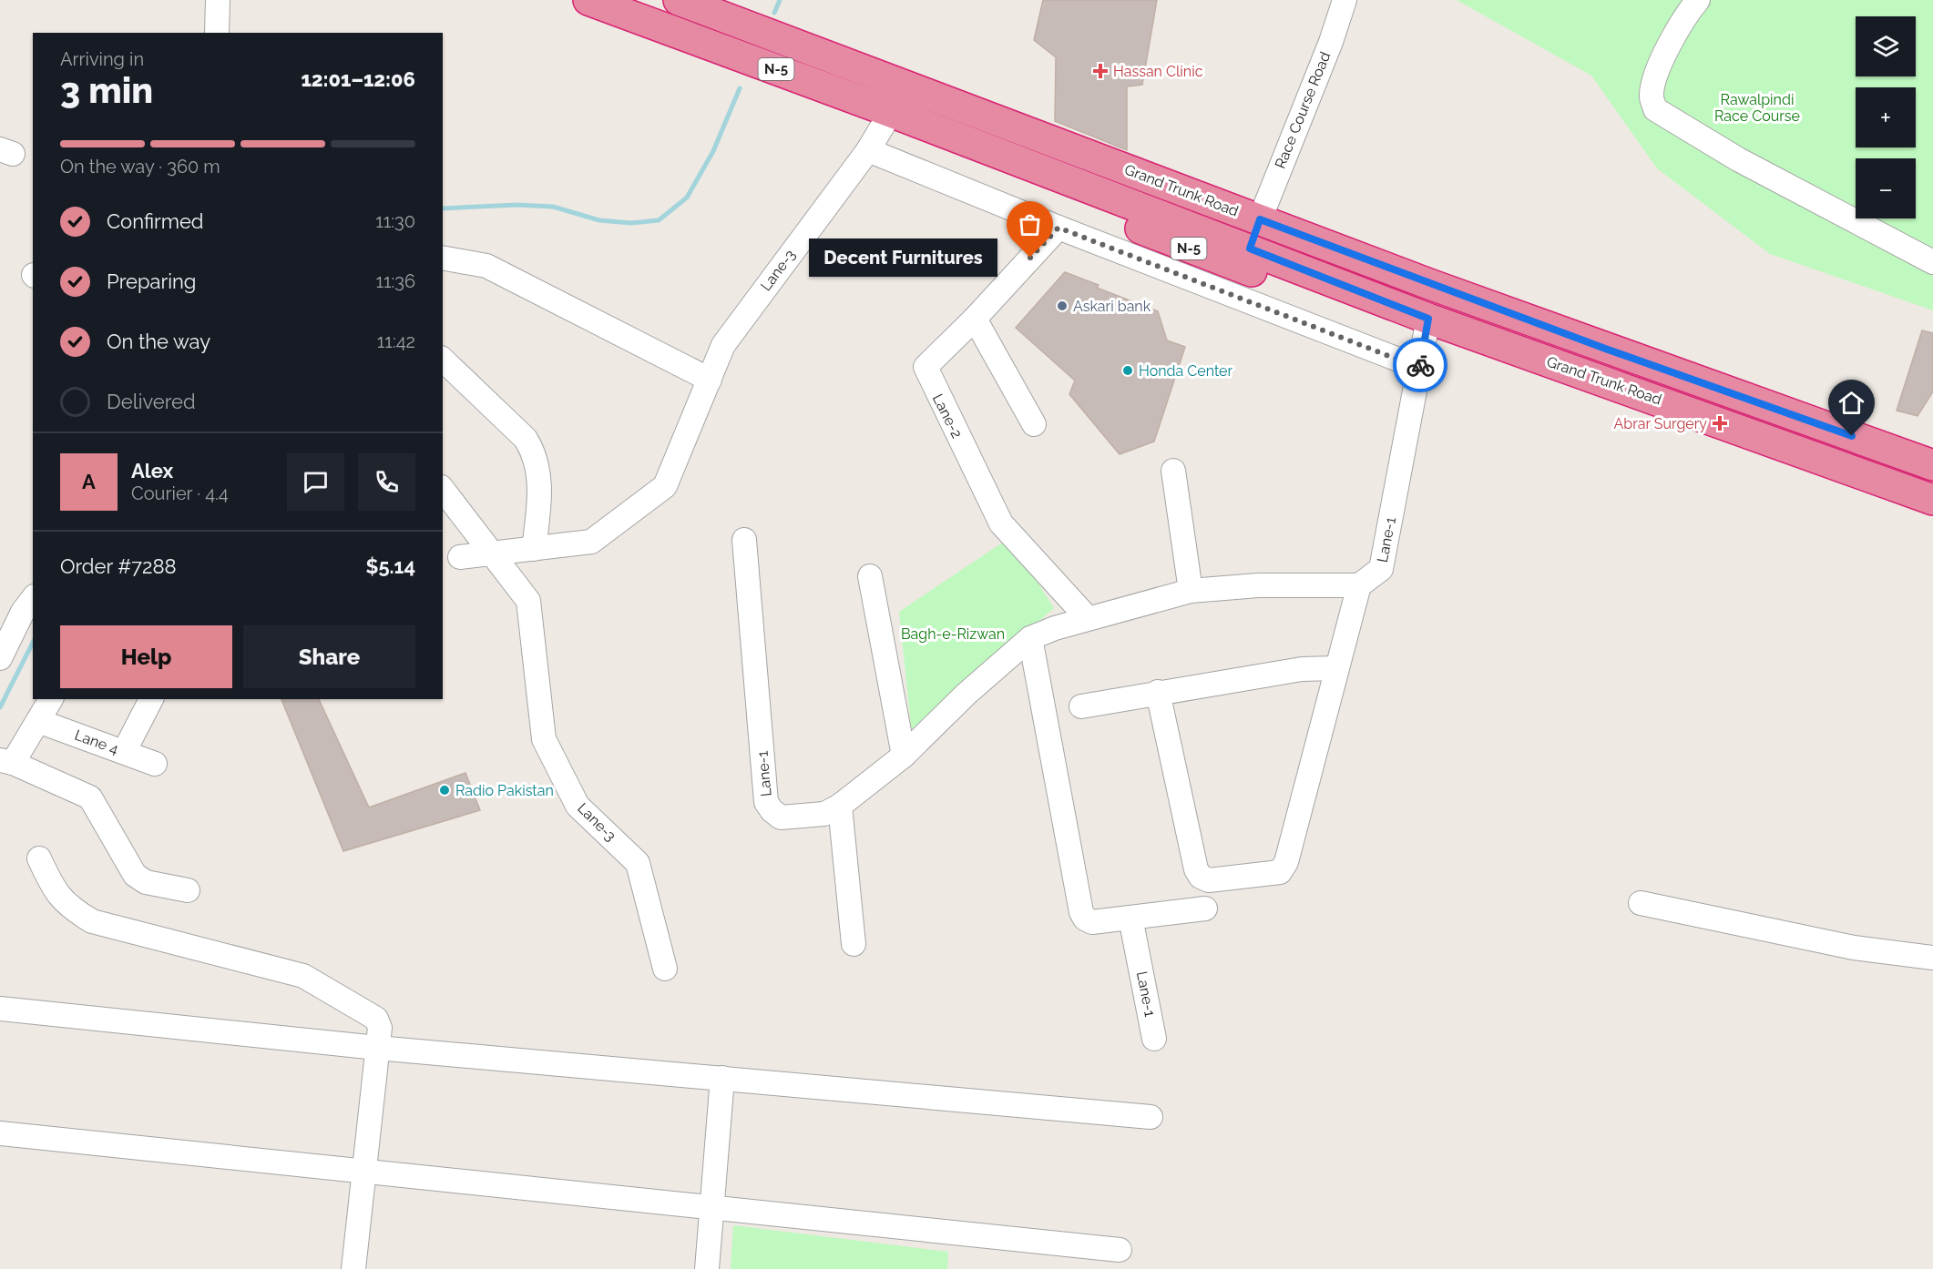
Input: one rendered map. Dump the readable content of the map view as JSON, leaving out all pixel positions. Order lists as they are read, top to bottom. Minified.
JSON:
{"streets":{"highway":["N-5","Grand Trunk Road"],"street":["Race Course Road","Lane-3","Lane-2","Lane-1","Lane 4"]},"crossings":[["Race Course Road","Grand Trunk Road"],["Grand Trunk Road","Lane-3"],["Grand Trunk Road","Lane-1"],["Lane-2","Lane-1"]],"parks":["Rawalpindi Race Course","Bagh-e-Rizwan"],"places":{"health":["Hassan Clinic","Abrar Surgery"],"other":["Decent Furnitures","Askari bank","Honda Center","Radio Pakistan"]},"page":{"map_buttons":["+","−"],"heading":["3 min","Arriving in","12:01–12:06"],"panel":["Alex","Courier · 4.4","Order #7288","$5.14"],"bar":"On the way · 360 m","list":[["Confirmed","11:30"],["Preparing","11:36"],["On the way","11:42"],"Delivered"],"bubble":"Decent Furnitures","round":"A","buttons":["Help","Share"]}}
